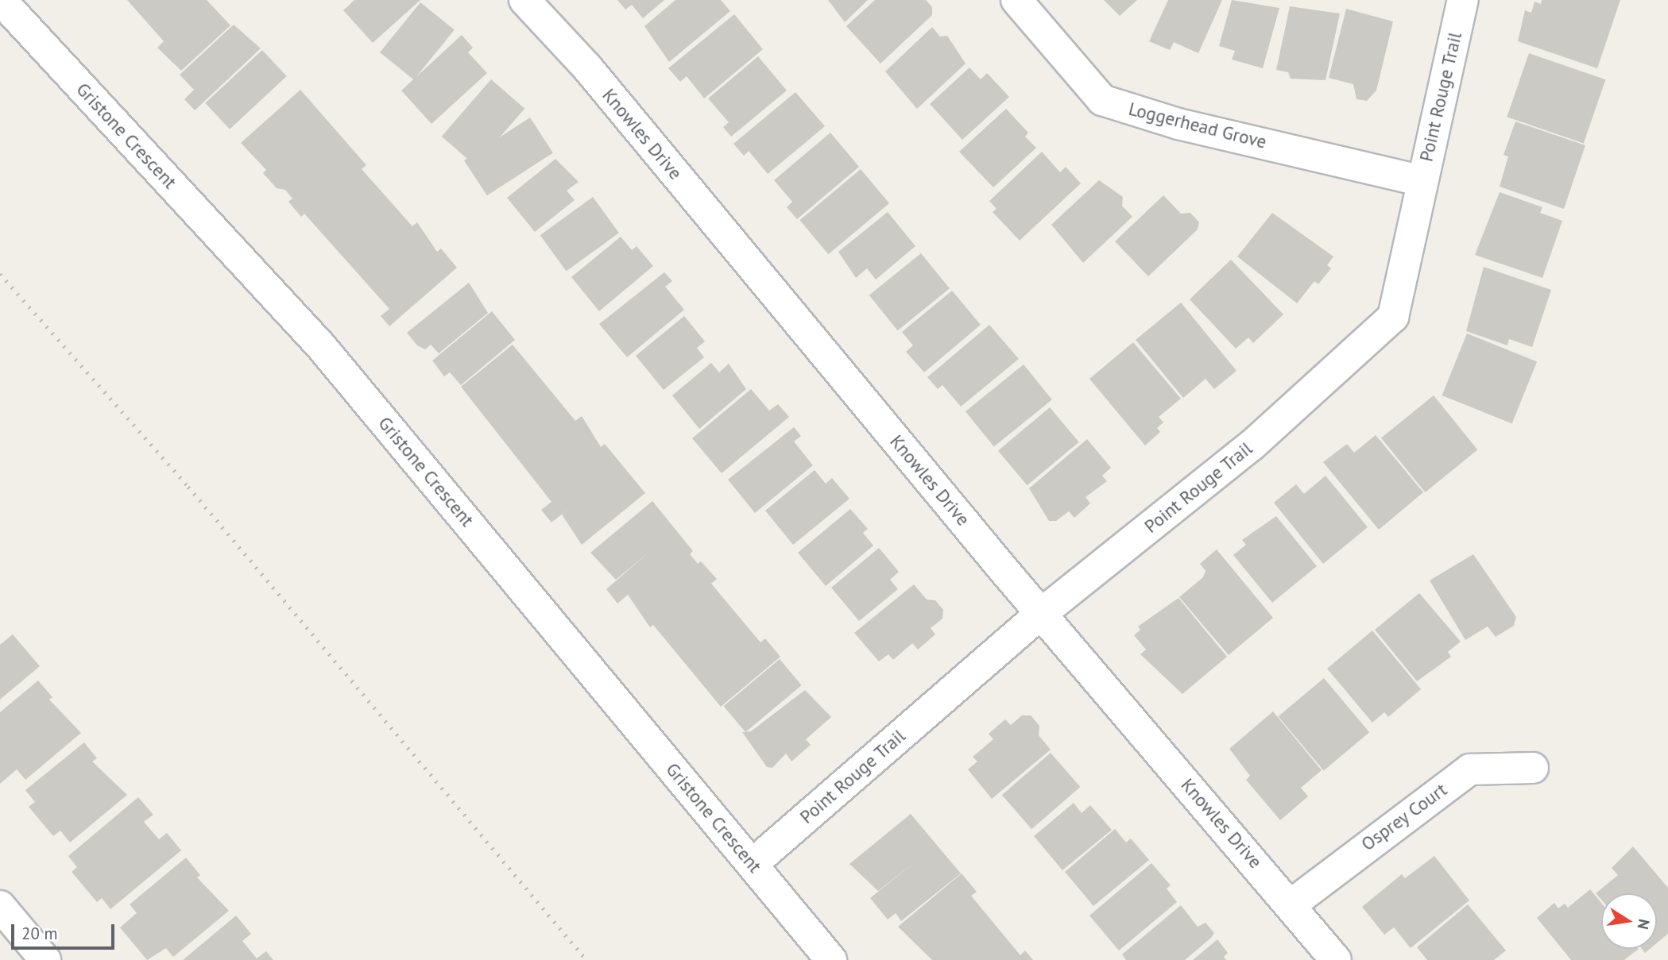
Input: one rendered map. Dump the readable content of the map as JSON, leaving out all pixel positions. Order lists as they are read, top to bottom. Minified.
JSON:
{"streets":{"street":["Point Rouge Trail","Loggerhead Grove","Knowles Drive","Gristone Crescent","Osprey Court"]},"crossings":[["Point Rouge Trail","Loggerhead Grove"],["Point Rouge Trail","Knowles Drive"],["Point Rouge Trail","Gristone Crescent"],["Knowles Drive","Osprey Court"]],"scale_bar":"20 m","north":"right"}
